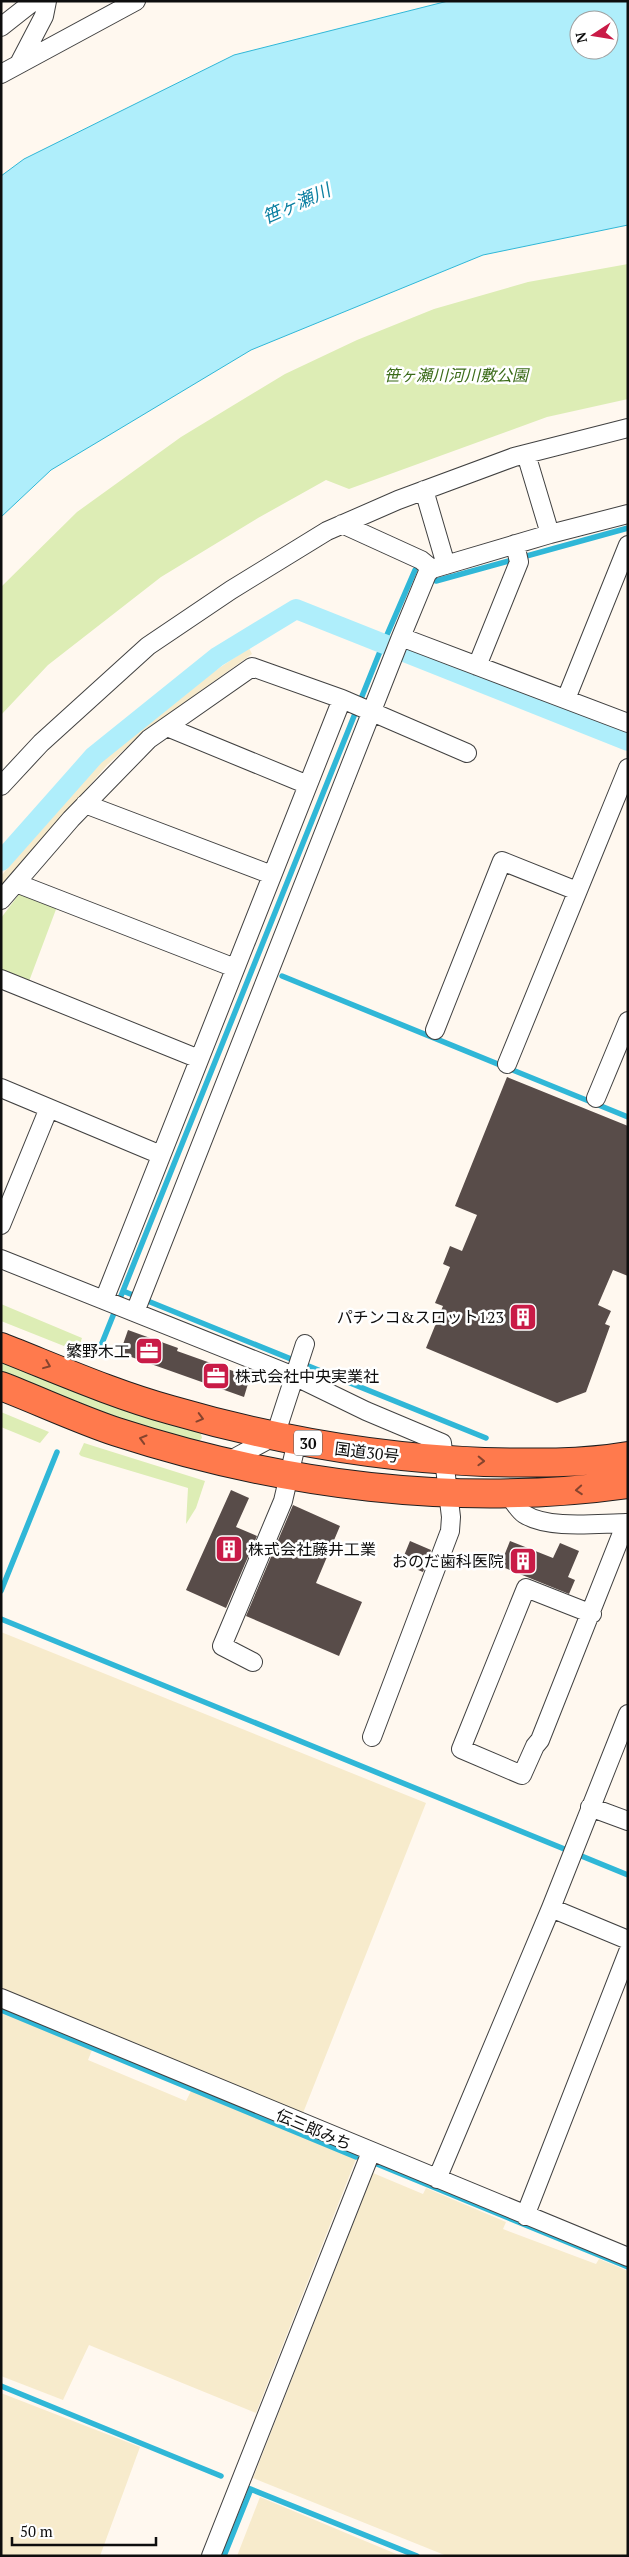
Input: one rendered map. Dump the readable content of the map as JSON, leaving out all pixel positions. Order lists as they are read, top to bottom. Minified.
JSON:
{"streets":{"highway":["30","国道30号"],"street":["伝三郎みち"]},"water":["笹ヶ瀬川"],"parks":["笹ヶ瀬川河川敷公園"],"places":{"building":["パチンコ&スロット123","株式会社藤井工業","おのだ歯科医院"],"office":["繁野木工","株式会社中央実業社"]},"scale_bar":"50 m","north":"left"}
